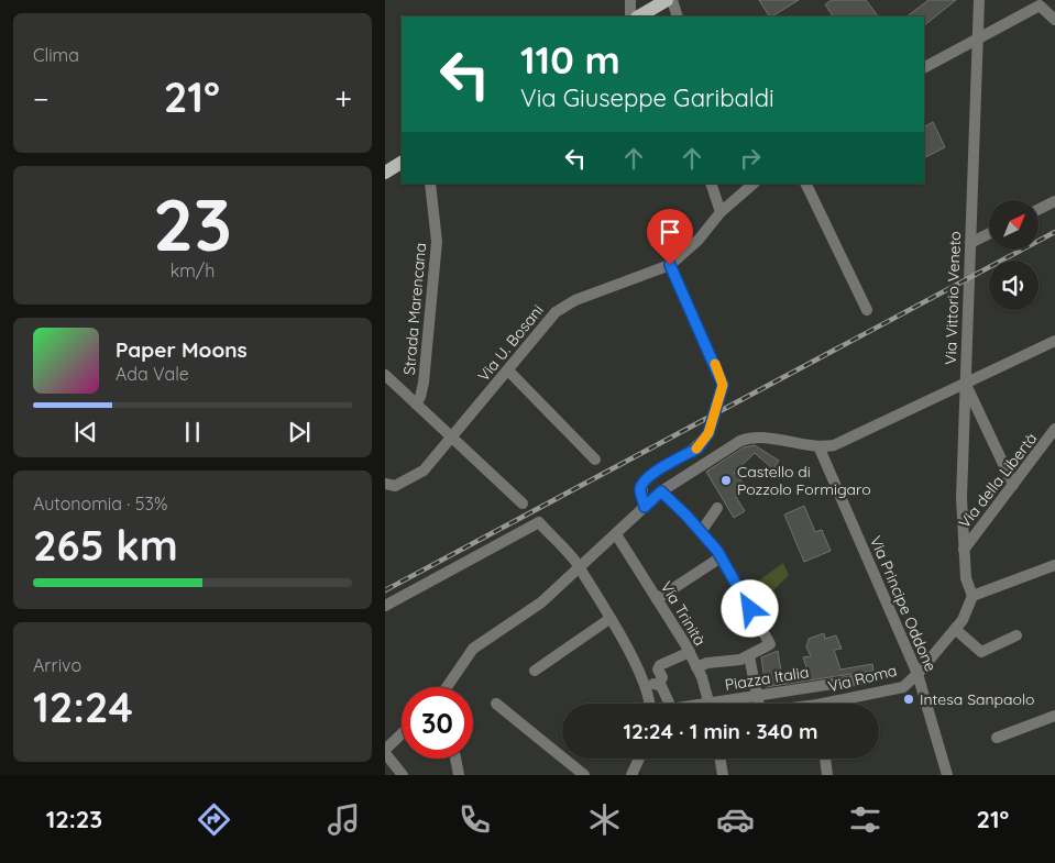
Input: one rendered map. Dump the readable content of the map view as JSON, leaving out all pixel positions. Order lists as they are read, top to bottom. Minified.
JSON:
{"streets":{"street":["Via Vittorio Veneto","Strada Marencana","Via U. Bosani","Via della Libertà","Via Principe Oddone","Via Trinità","Piazza Italia","Via Roma"]},"crossings":[["Via Vittorio Veneto","Via della Libertà"],["Via Vittorio Veneto","Via Roma"],["Via Principe Oddone","Via Roma"]],"places":["Castello di Pozzolo Formigaro","Intesa Sanpaolo"],"north":"top right","page":{"tile":["Clima",["23","km/h"],["Autonomia · 53%","265 km"],["Arrivo","12:24"]],"turn":["110 m","Via Giuseppe Garibaldi"],"heat":["−","21°","+"],"song":["Paper Moons","Ada Vale"],"limit":"30","trip":"12:24 · 1 min · 340 m","tabs":["12:23","21°"]}}
